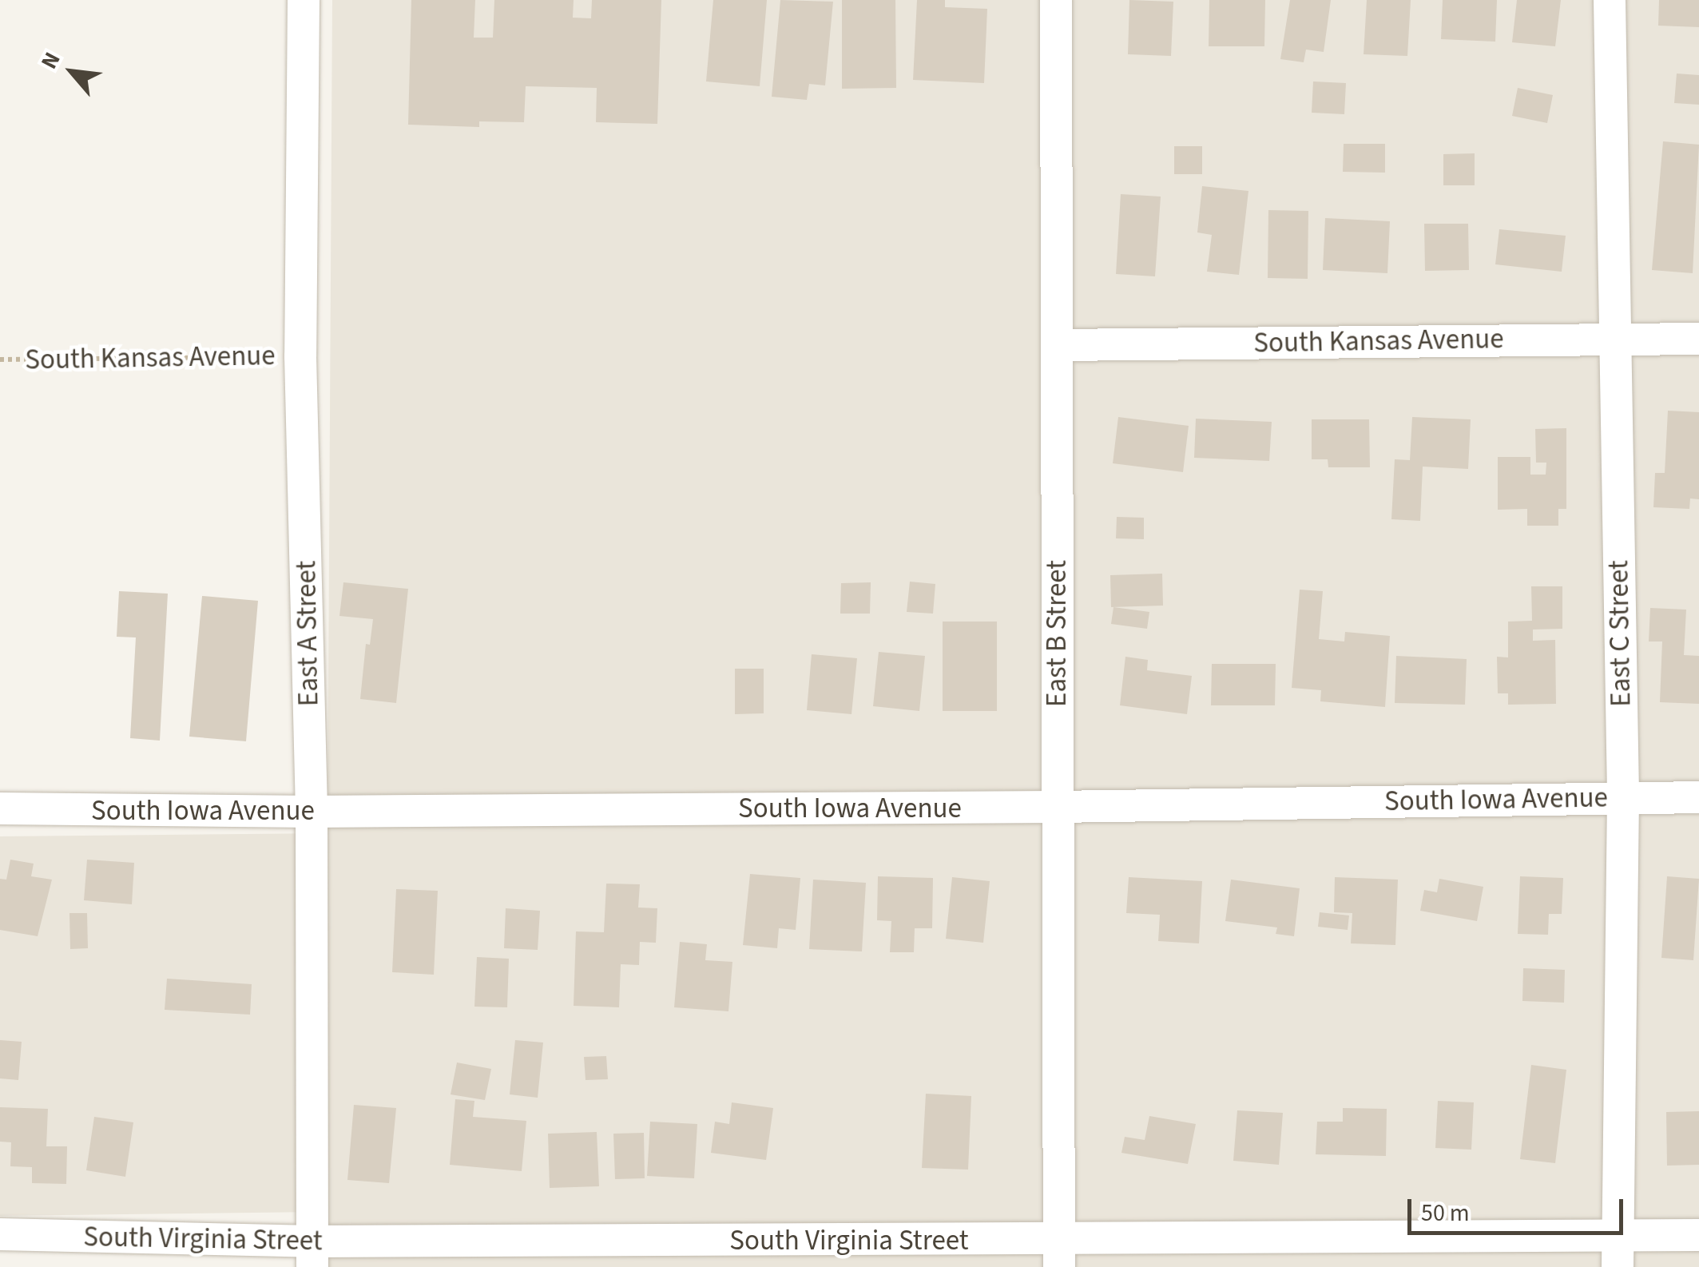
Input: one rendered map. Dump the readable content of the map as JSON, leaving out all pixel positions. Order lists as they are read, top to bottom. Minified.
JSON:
{"streets":{"street":["South Kansas Avenue","East A Street","East B Street","East C Street","South Iowa Avenue","South Virginia Street"]},"crossings":[["South Kansas Avenue","East A Street"],["South Kansas Avenue","East B Street"],["South Kansas Avenue","East C Street"],["East A Street","South Iowa Avenue"],["East A Street","South Virginia Street"],["East B Street","South Iowa Avenue"],["East B Street","South Virginia Street"],["East C Street","South Iowa Avenue"],["East C Street","South Virginia Street"]],"scale_bar":"50 m","north":"top left"}
